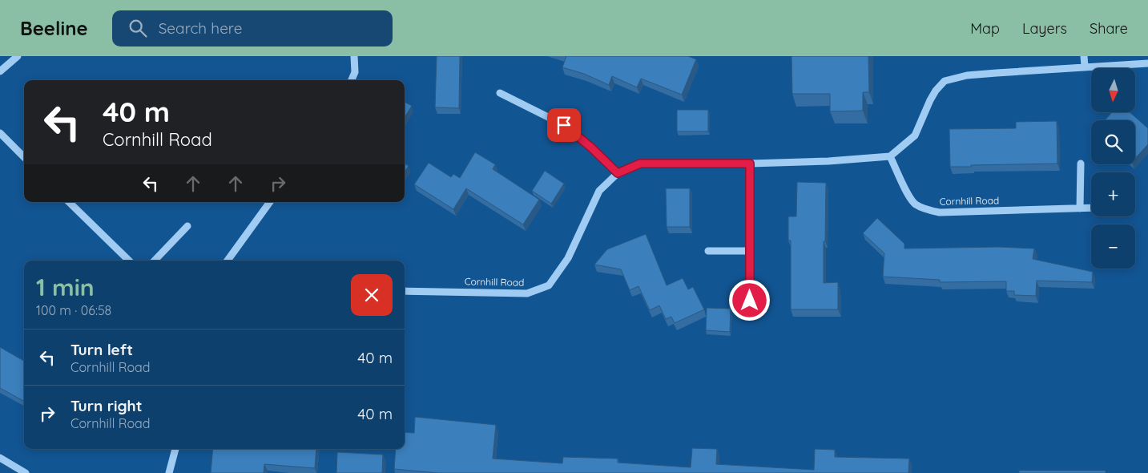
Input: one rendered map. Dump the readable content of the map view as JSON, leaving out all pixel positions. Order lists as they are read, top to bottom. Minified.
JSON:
{"streets":{"street":["Cornhill Road"]},"north":"bottom","page":{"header":"Beeline","search":"Search here","nav":["Map","Layers","Share"],"map_buttons":["+","−"],"turn":["40 m","Cornhill Road"],"heading":["1 min","100 m · 06:58"],"list":[{"name":"Turn left","note":"Cornhill Road","value":"40 m"},{"name":"Turn right","note":"Cornhill Road","value":"40 m"}]}}
